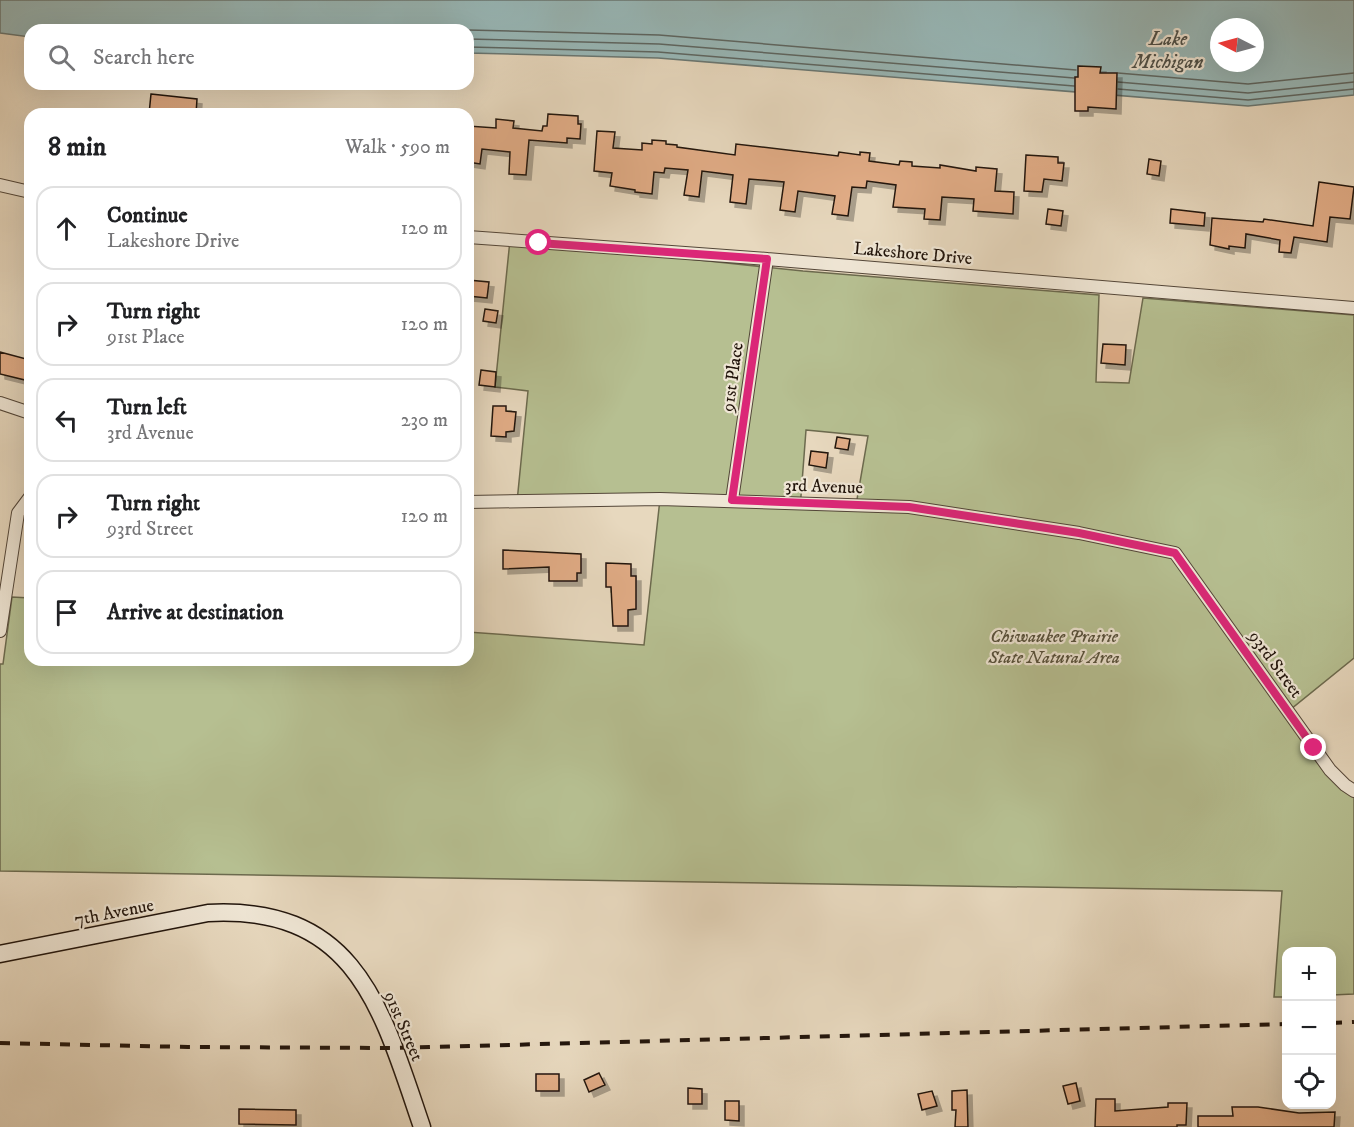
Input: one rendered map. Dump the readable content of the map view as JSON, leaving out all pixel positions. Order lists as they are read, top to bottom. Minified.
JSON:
{"streets":{"street":["Lakeshore Drive","91st Place","3rd Avenue","93rd Street","7th Avenue","91st Street"]},"crossings":[["Lakeshore Drive","91st Place"],["91st Place","3rd Avenue"],["3rd Avenue","93rd Street"],["7th Avenue","91st Street"]],"water":["Lake Michigan"],"parks":["Chiwaukee Prairie State Natural Area"],"north":"left","page":{"search":"Search here","heading":["8 min","Walk · 590 m"],"list":[["Continue","Lakeshore Drive","120 m"],["Turn right","91st Place","120 m"],["Turn left","3rd Avenue","230 m"],["Turn right","93rd Street","120 m"],"Arrive at destination"],"map_buttons":["+","−"]}}
